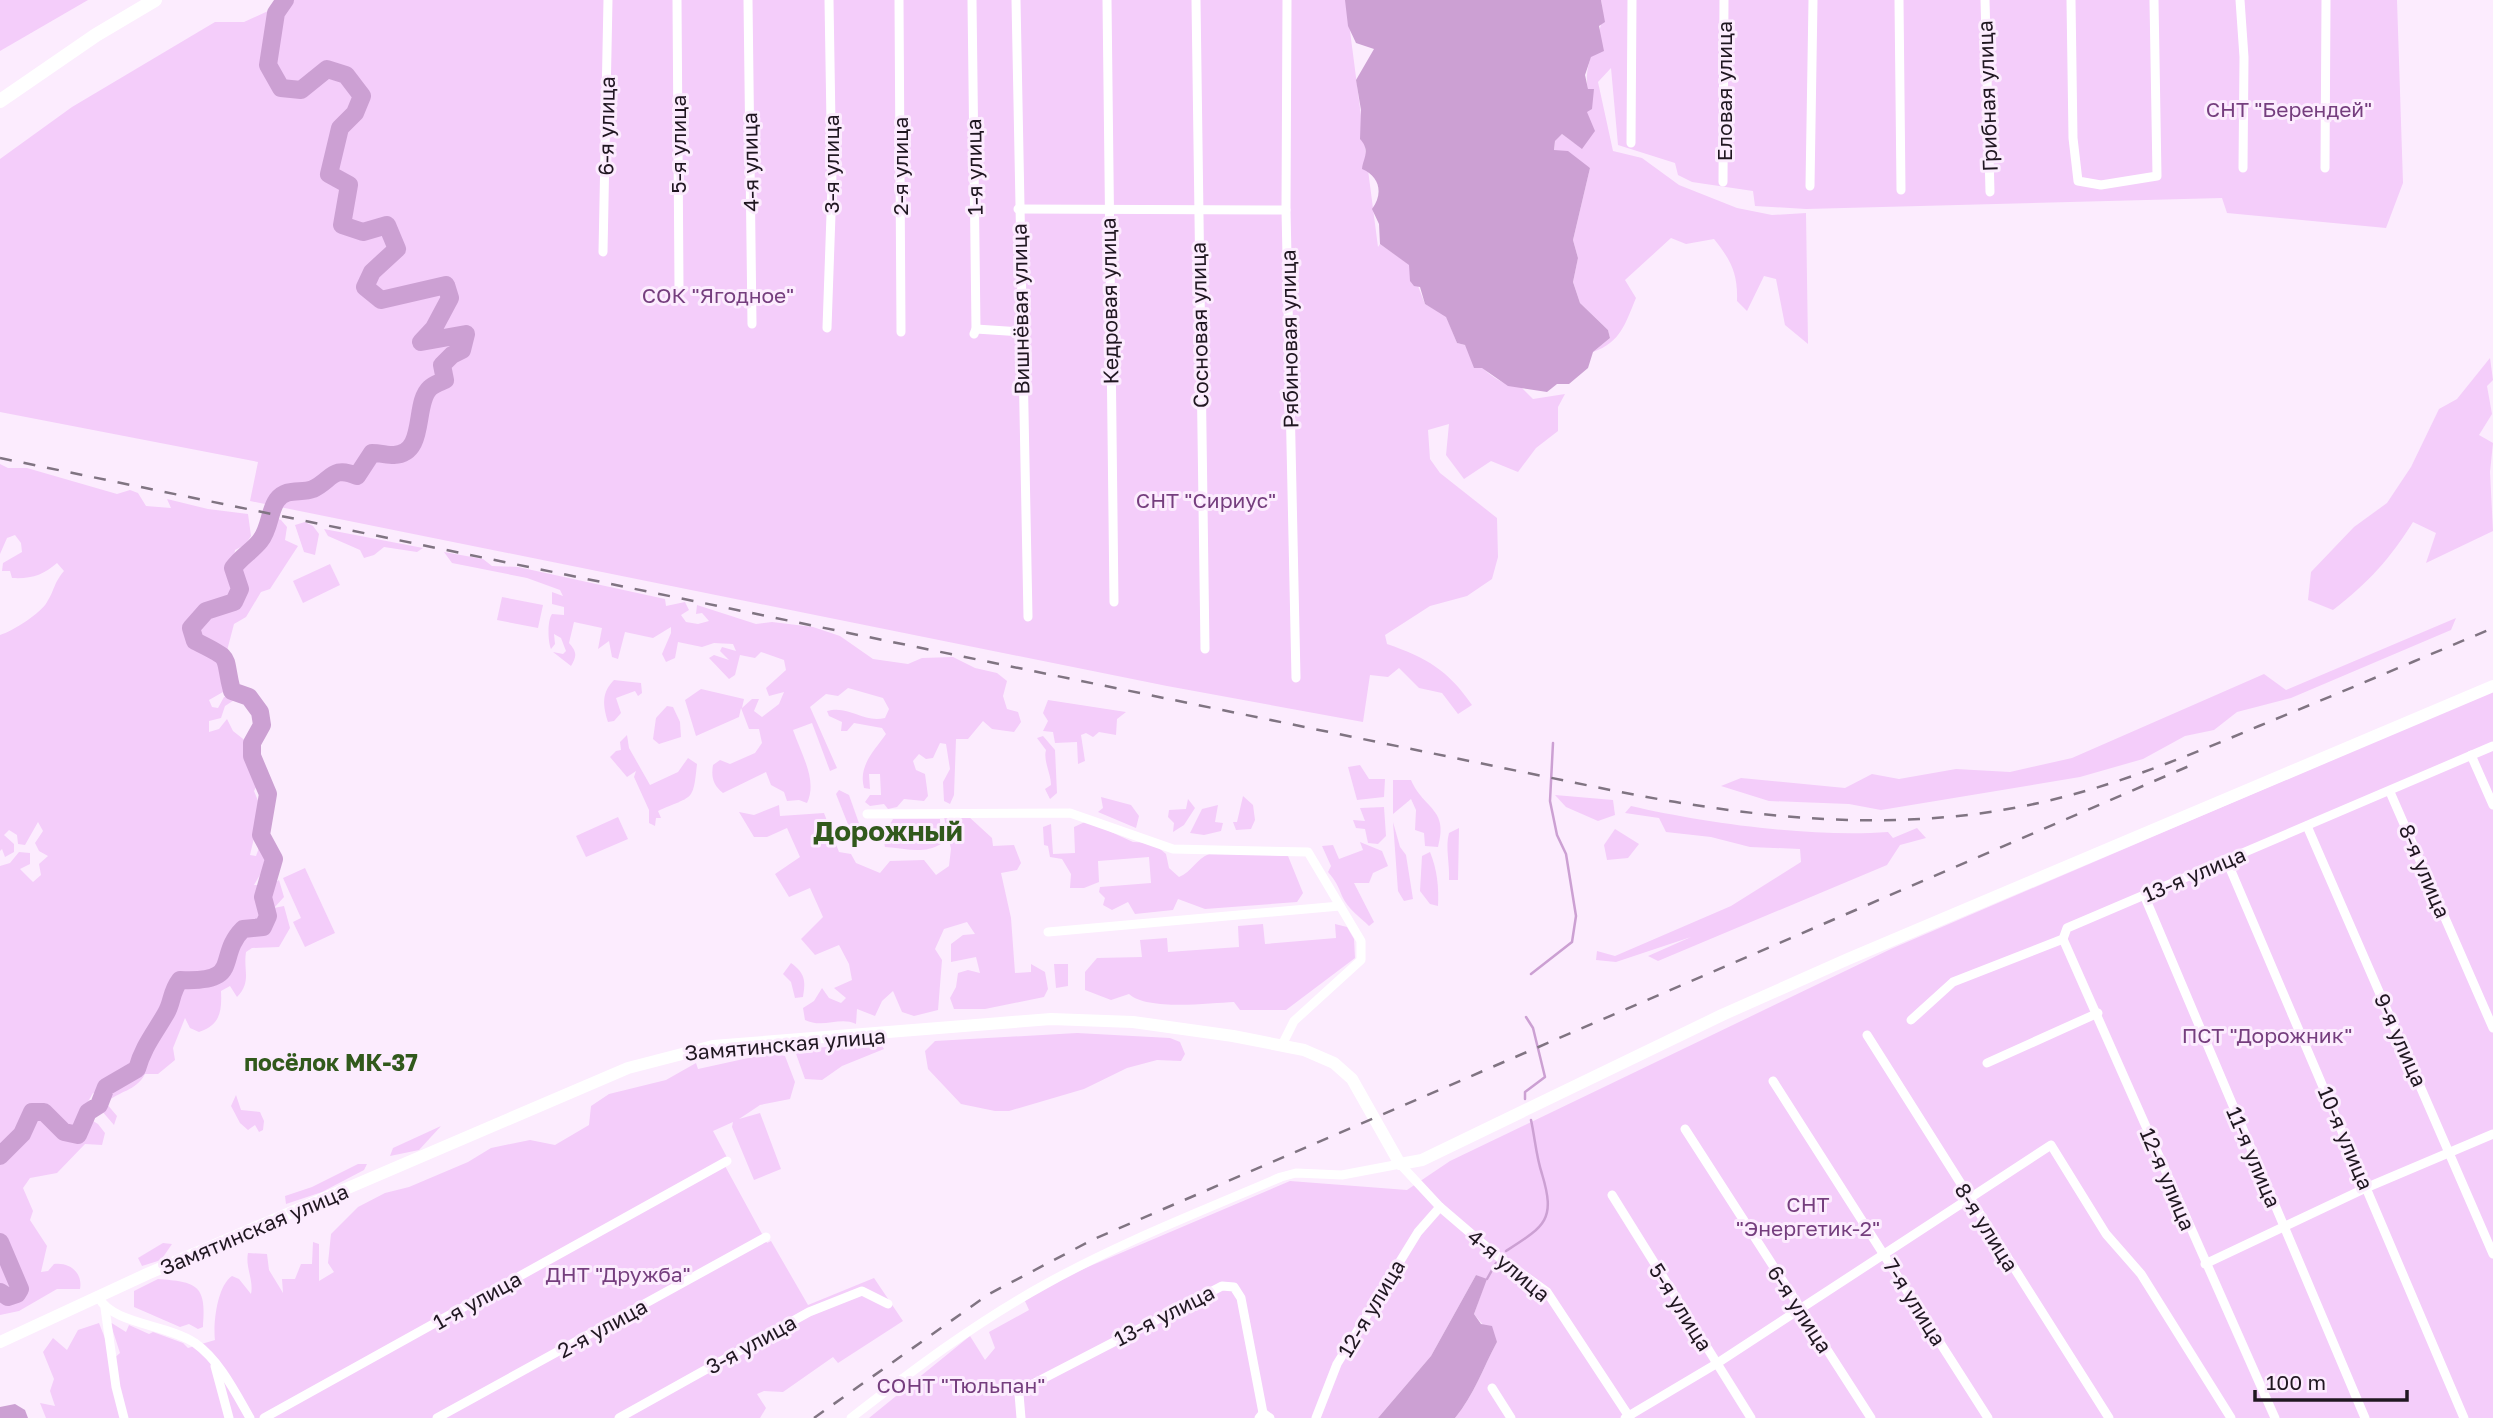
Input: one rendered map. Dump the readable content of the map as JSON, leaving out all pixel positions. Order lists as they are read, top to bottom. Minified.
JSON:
{"streets":{"street":["Еловая улица","Грибная улица","6-я улица","5-я улица","4-я улица","3-я улица","2-я улица","1-я улица","Кедровая улица","Вишнёвая улица","Сосновая улица","Рябиновая улица","8-я улица","13-я улица","9-я улица","Замятинская улица","10-я улица","11-я улица","12-я улица","7-я улица"]},"crossings":[["4-я улица","Замятинская улица"],["4-я улица","12-я улица"],["1-я улица","Вишнёвая улица"],["8-я улица","13-я улица"],["13-я улица","9-я улица"],["13-я улица","10-я улица"],["13-я улица","11-я улица"],["13-я улица","12-я улица"]],"districts":["Дорожный","посёлок МК-37"],"parks":["СНТ \"Берендей\"","СОК \"Ягодное\"","СНТ \"Сириус\"","ПСТ \"Дорожник\"","СHТ \"Энергетик-2\"","ДНТ \"Дружба\"","СОНТ \"Тюльпан\""],"scale_bar":"100 m"}
